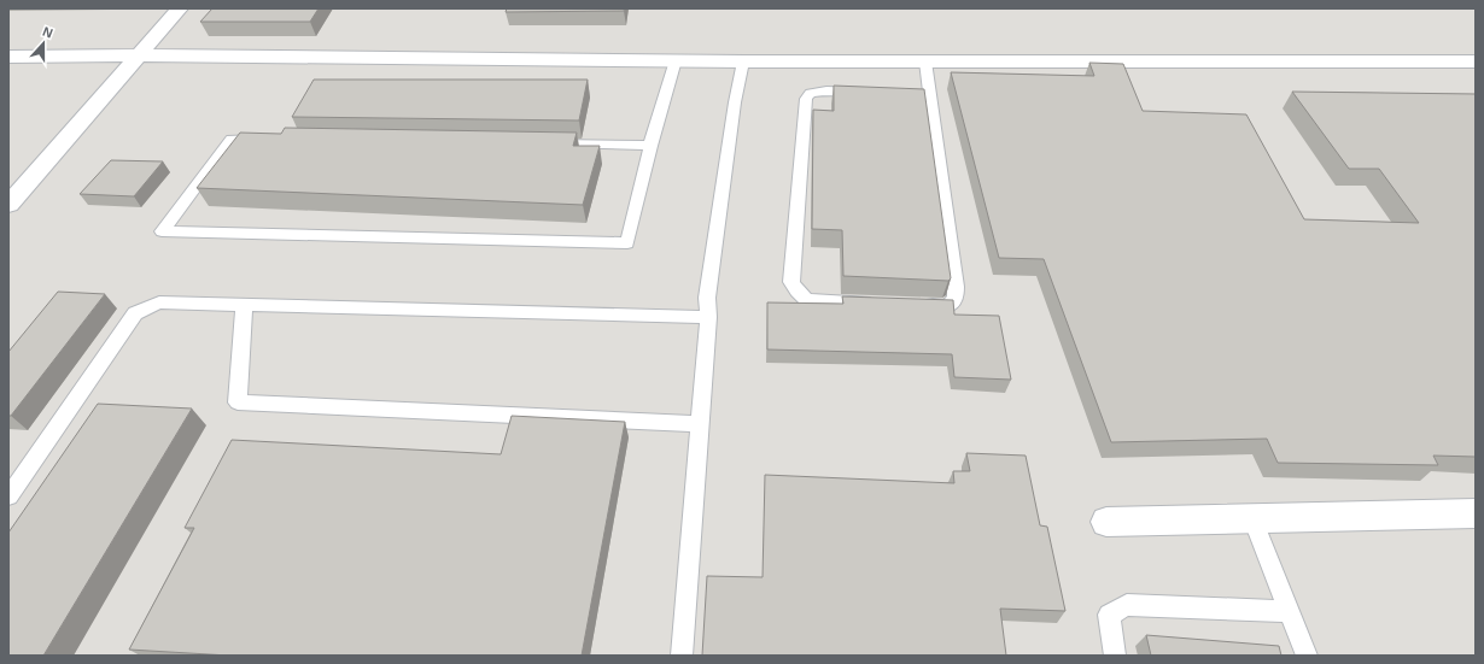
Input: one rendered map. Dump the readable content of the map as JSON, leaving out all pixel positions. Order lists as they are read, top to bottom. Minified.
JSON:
{"north":"top"}
